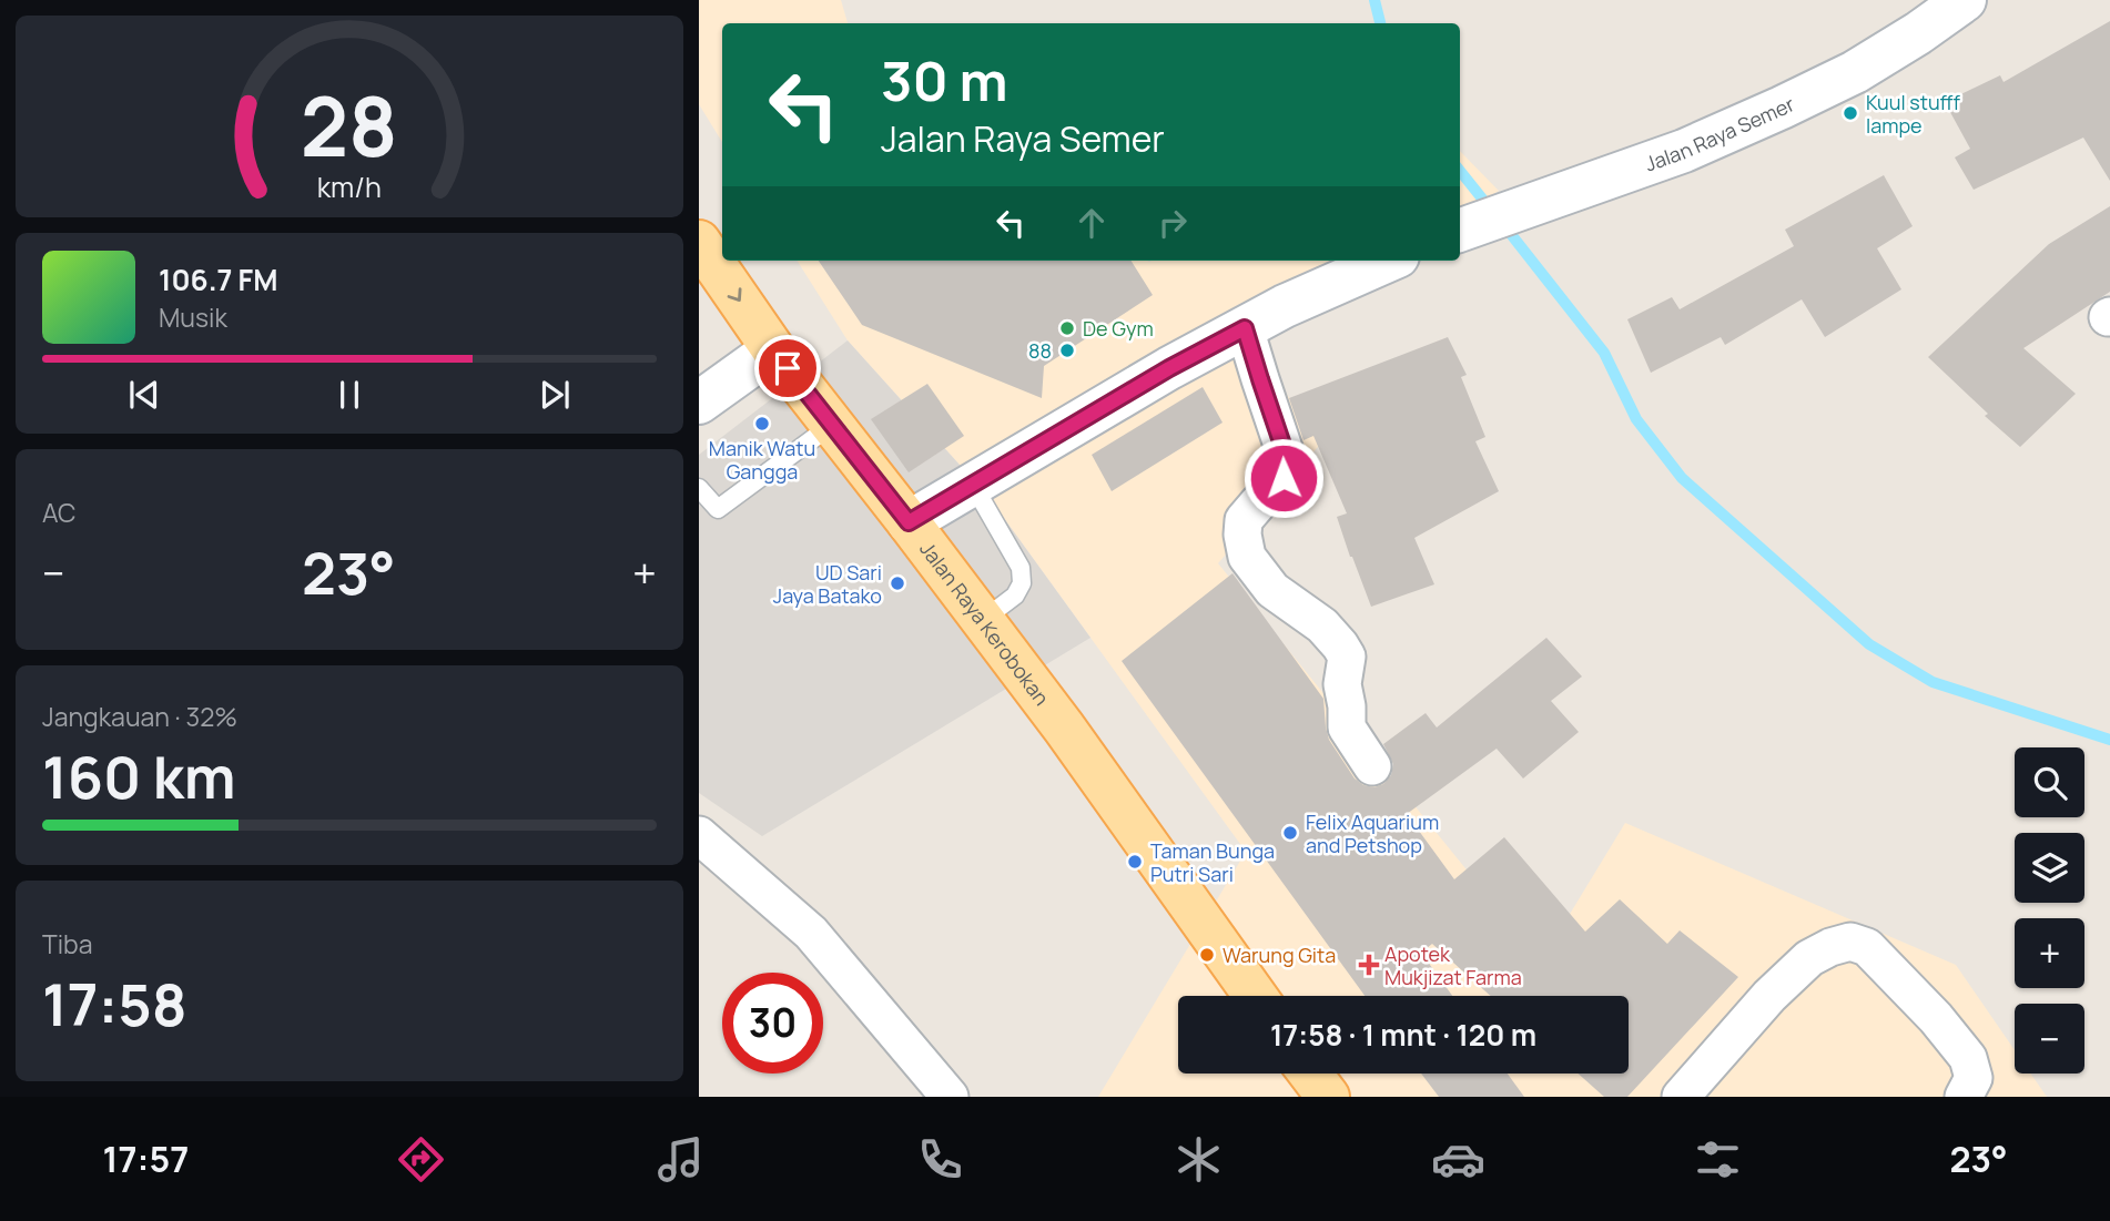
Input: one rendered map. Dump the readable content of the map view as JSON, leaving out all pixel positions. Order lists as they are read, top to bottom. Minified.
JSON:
{"streets":{"main road":["Jalan Raya Kerobokan"],"street":["Jalan Raya Semer"]},"places":{"other":["Kuul stufff lampe","De Gym","88","Manik Watu Gangga","UD Sari Jaya Batako","Felix Aquarium and Petshop","Taman Bunga Putri Sari","Warung Gita"],"health":["Apotek Mukjizat Farma"]},"page":{"turn":["30 m","Jalan Raya Semer"],"song":["106.7 FM","Musik"],"tile":["AC",["Jangkauan · 32%","160 km"],["Tiba","17:58"]],"heat":["−","23°","+"],"map_buttons":["+","−"],"limit":"30","trip":"17:58 · 1 mnt · 120 m","tabs":["17:57","23°"],"gauge":["28","km/h"]}}
